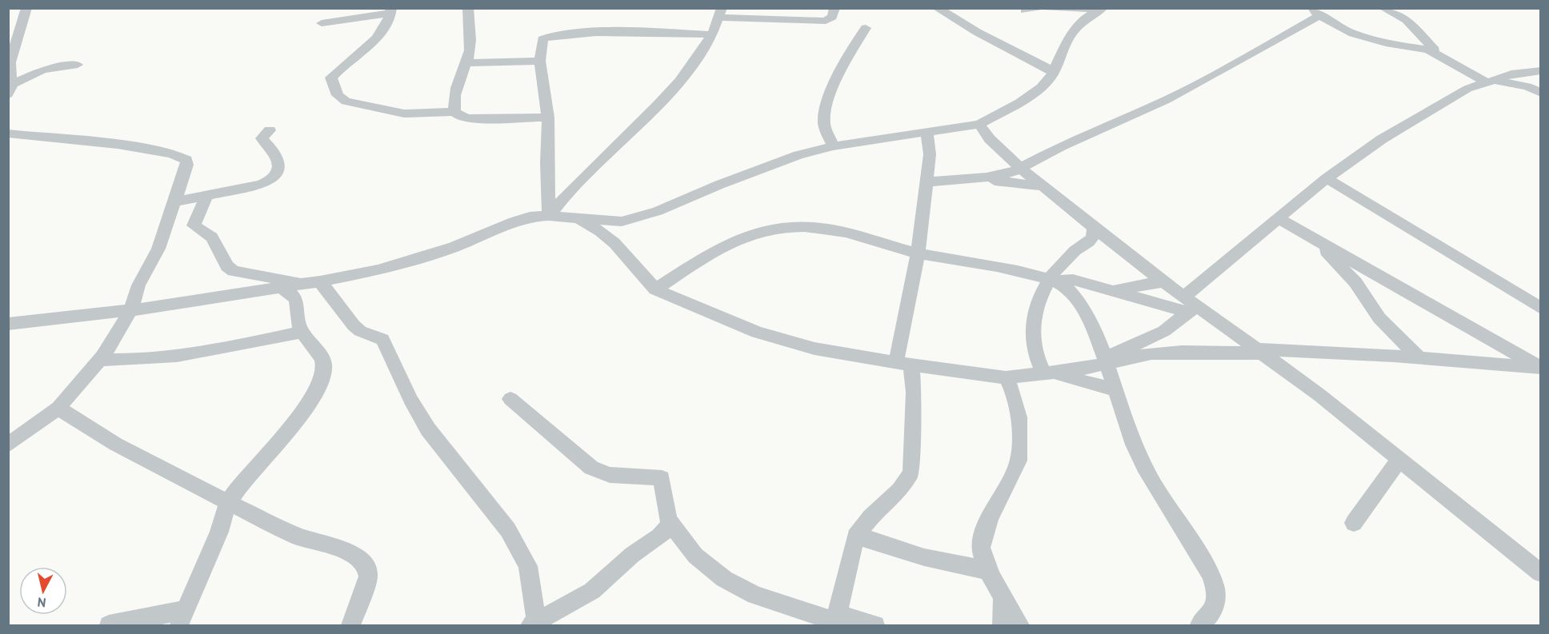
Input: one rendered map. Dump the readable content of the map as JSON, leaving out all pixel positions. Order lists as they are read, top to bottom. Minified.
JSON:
{"north":"bottom"}
